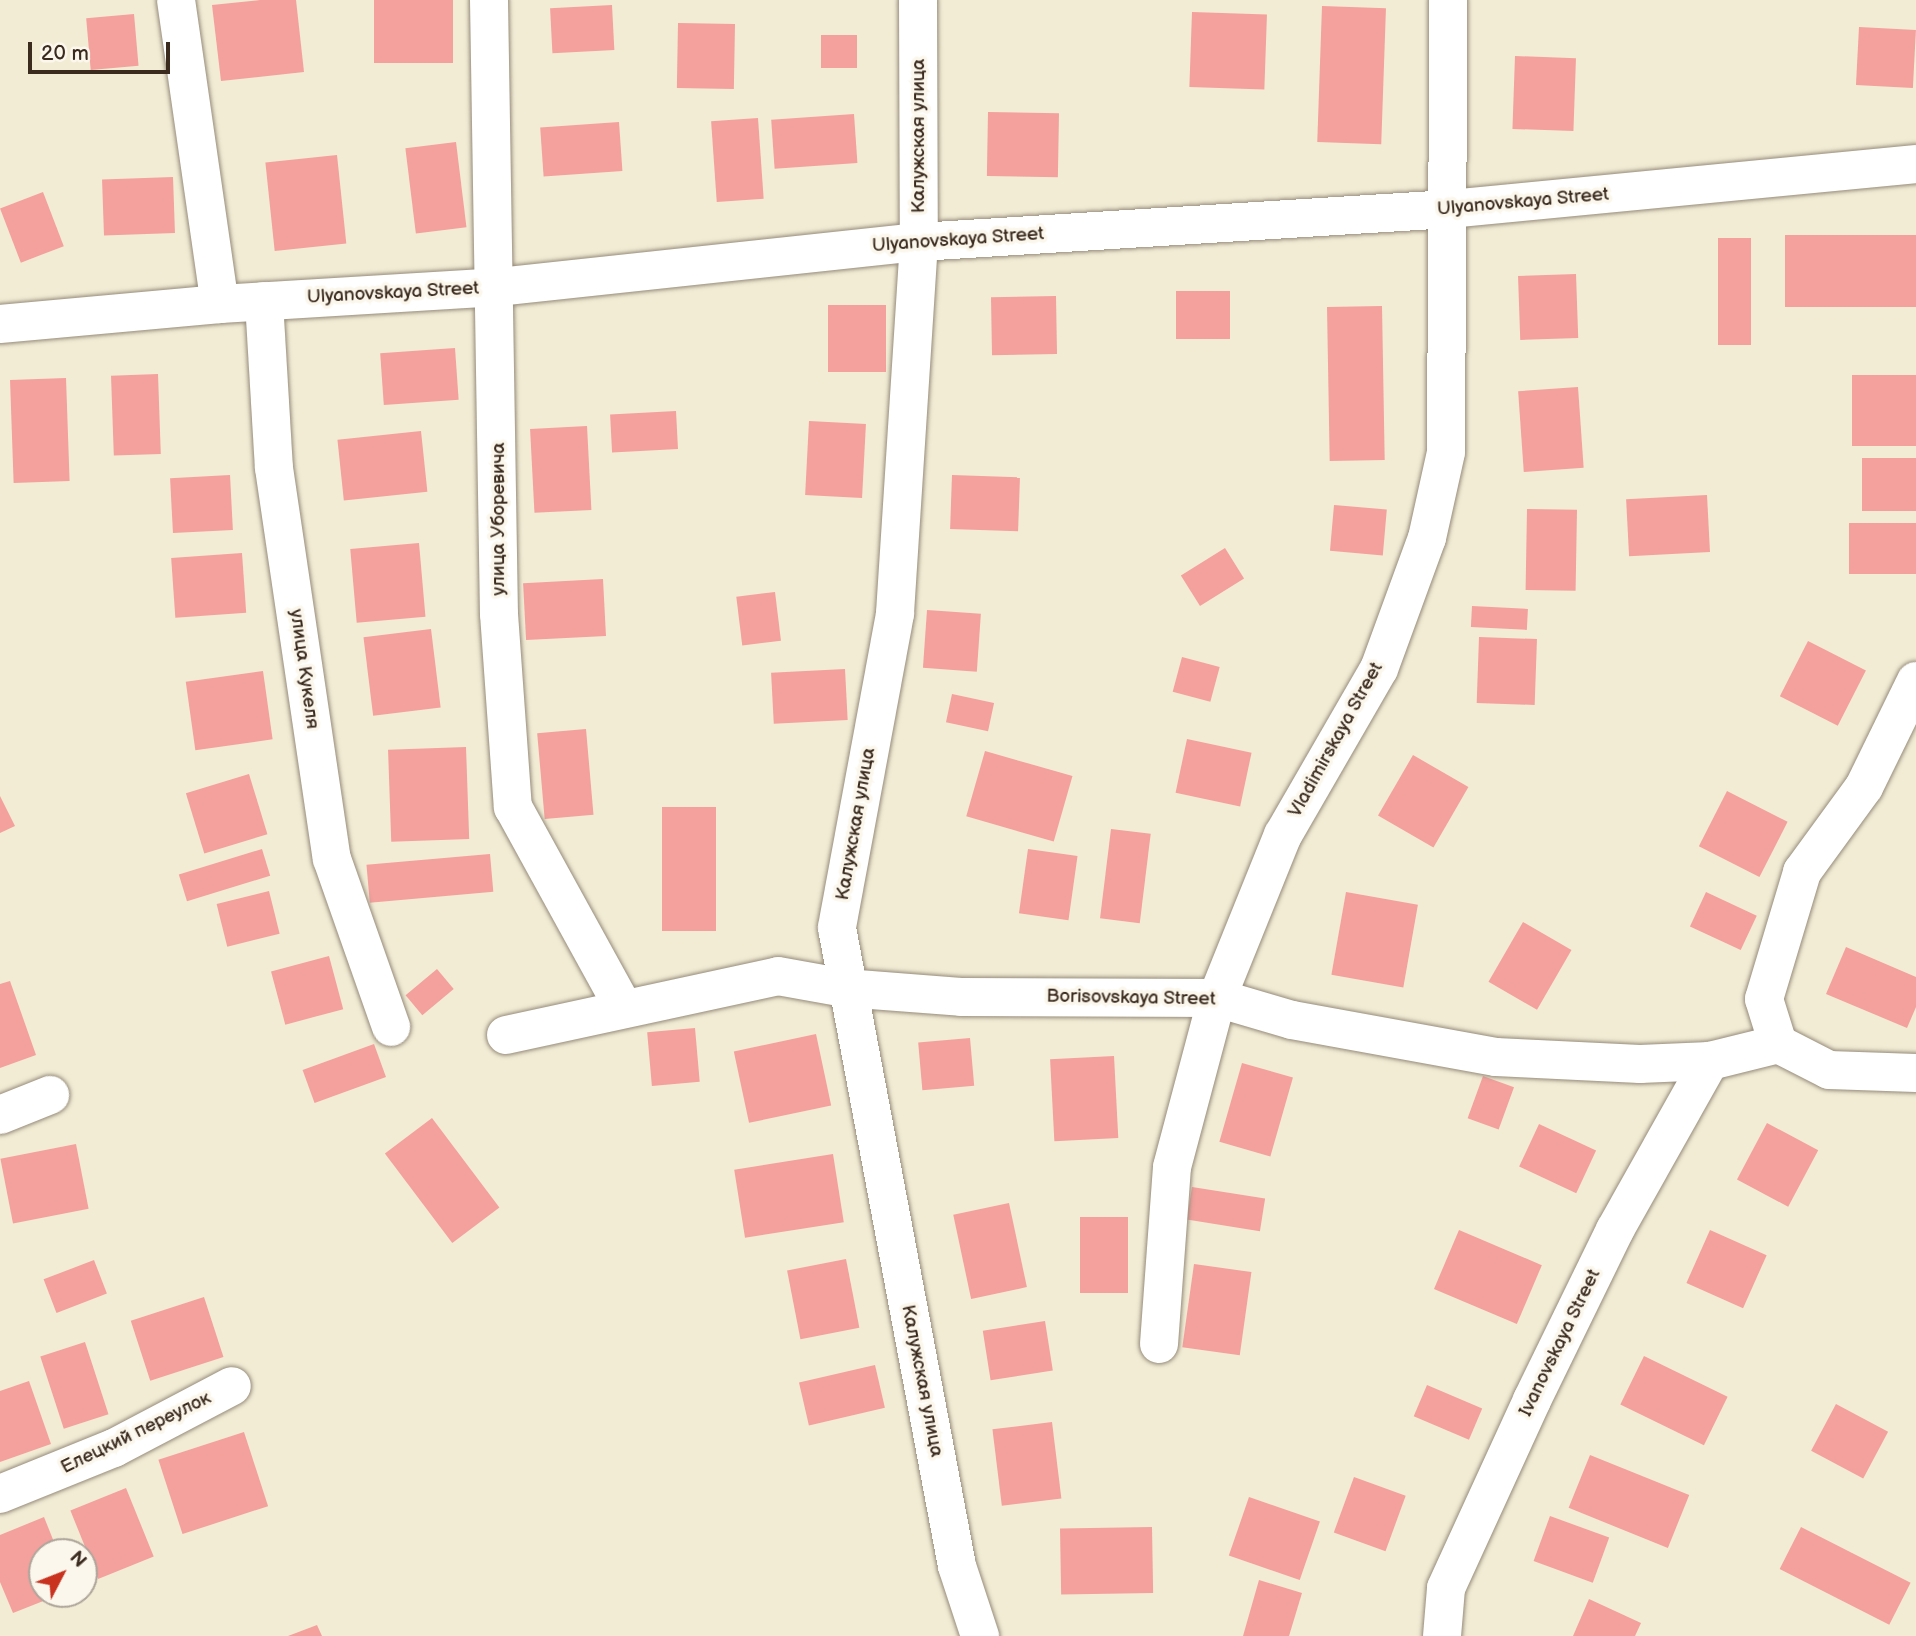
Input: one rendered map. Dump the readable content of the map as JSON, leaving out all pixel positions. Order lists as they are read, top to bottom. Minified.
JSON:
{"streets":{"street":["Калужская улица","Ulyanovskaya Street","улица Уборевича","улица Кукеля","Vladimirskaya Street","Borisovskaya Street","Ivanovskaya Street","Елецкий переулок"]},"crossings":[["Калужская улица","Ulyanovskaya Street"],["Калужская улица","Borisovskaya Street"],["Ulyanovskaya Street","улица Уборевича"],["Ulyanovskaya Street","улица Кукеля"],["Ulyanovskaya Street","Vladimirskaya Street"],["улица Уборевича","Borisovskaya Street"],["Vladimirskaya Street","Borisovskaya Street"],["Borisovskaya Street","Ivanovskaya Street"]],"scale_bar":"20 m","north":"top right"}
